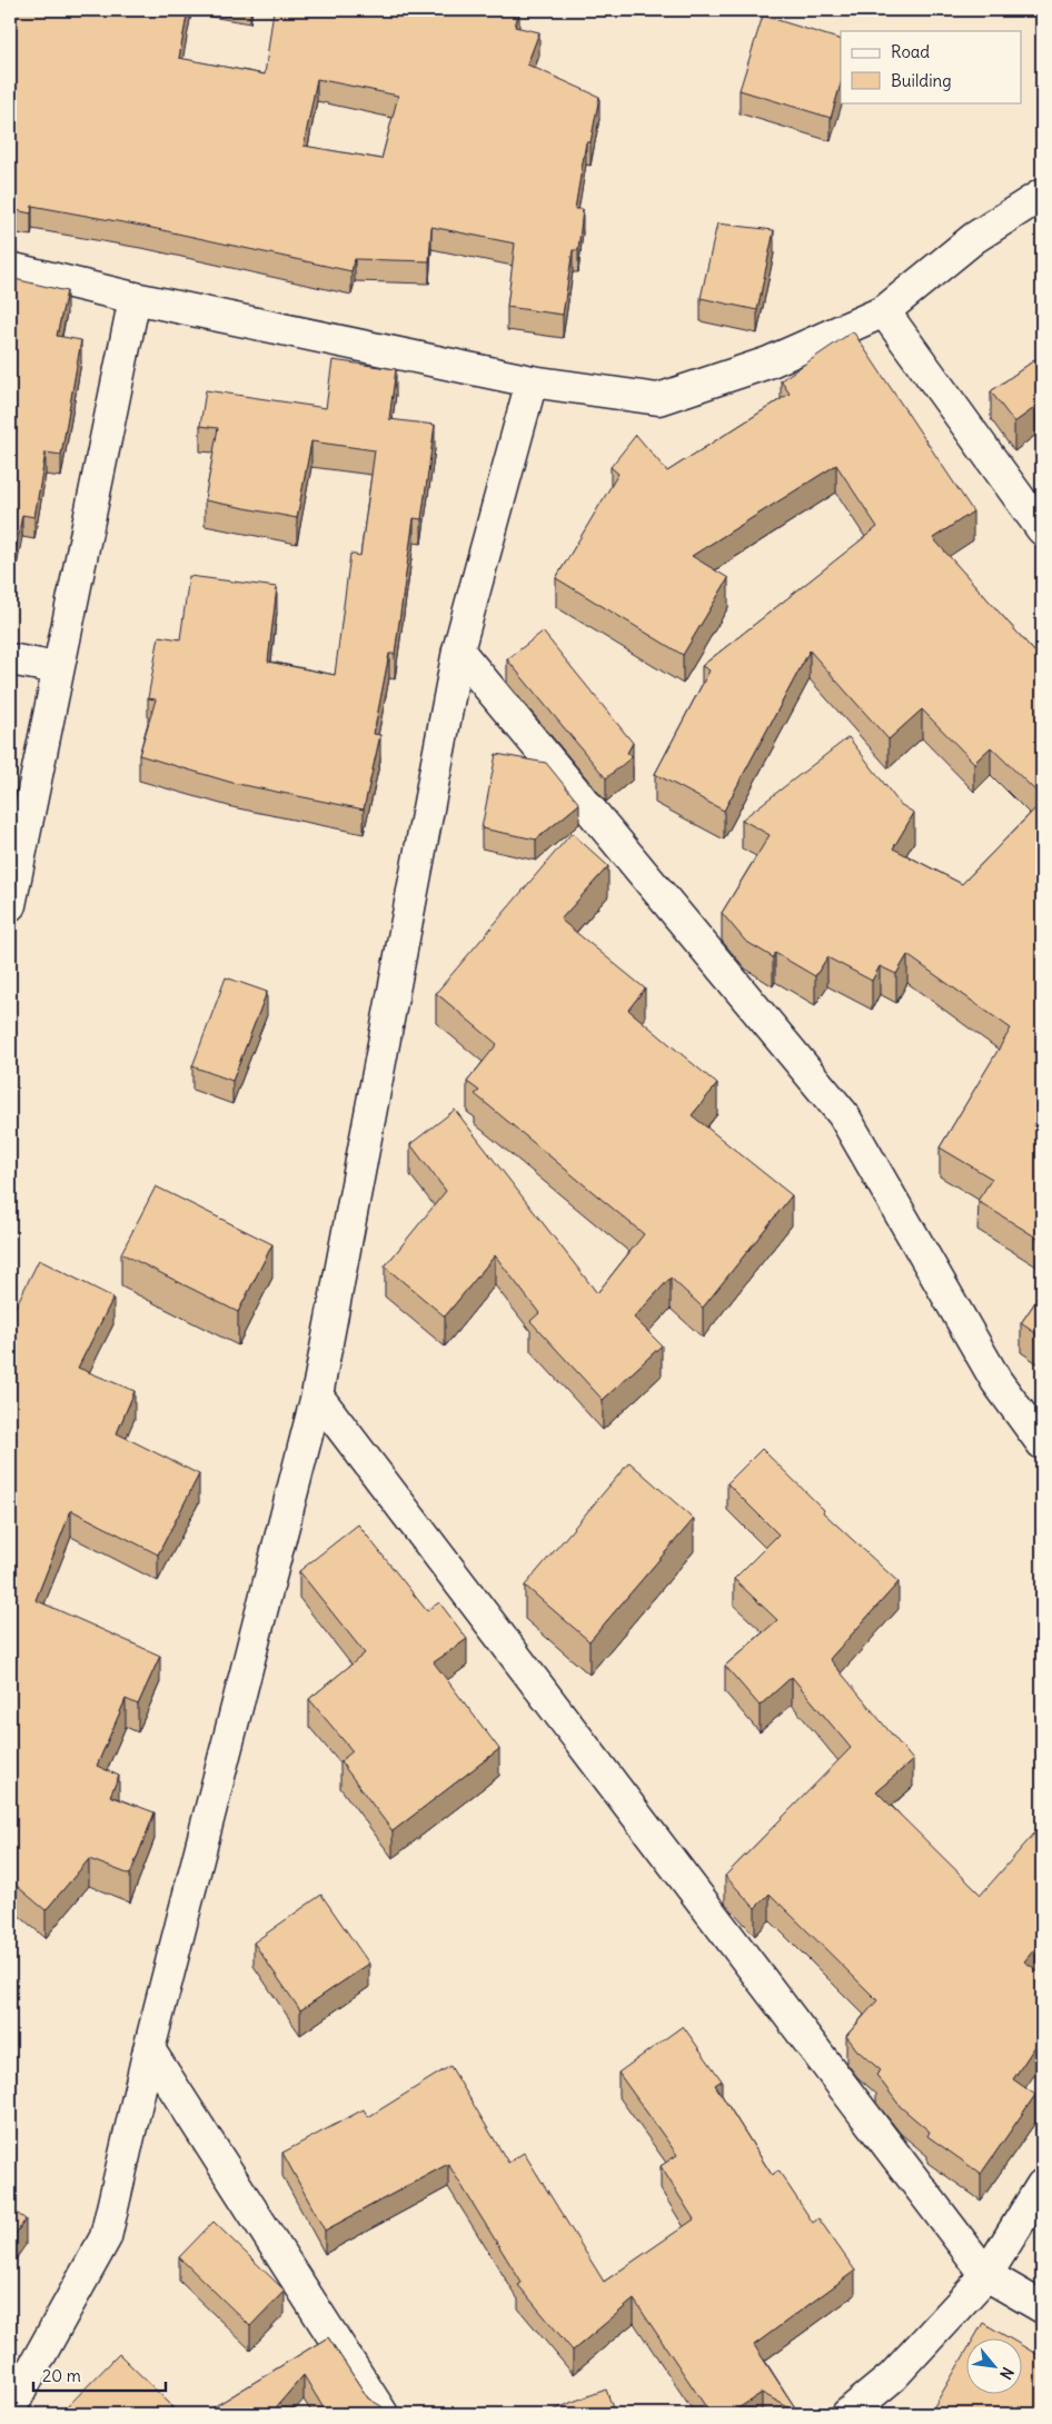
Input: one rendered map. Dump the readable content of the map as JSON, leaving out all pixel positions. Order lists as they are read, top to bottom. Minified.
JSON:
{"legend":["Road","Building"],"scale_bar":"20 m","north":"bottom right"}
